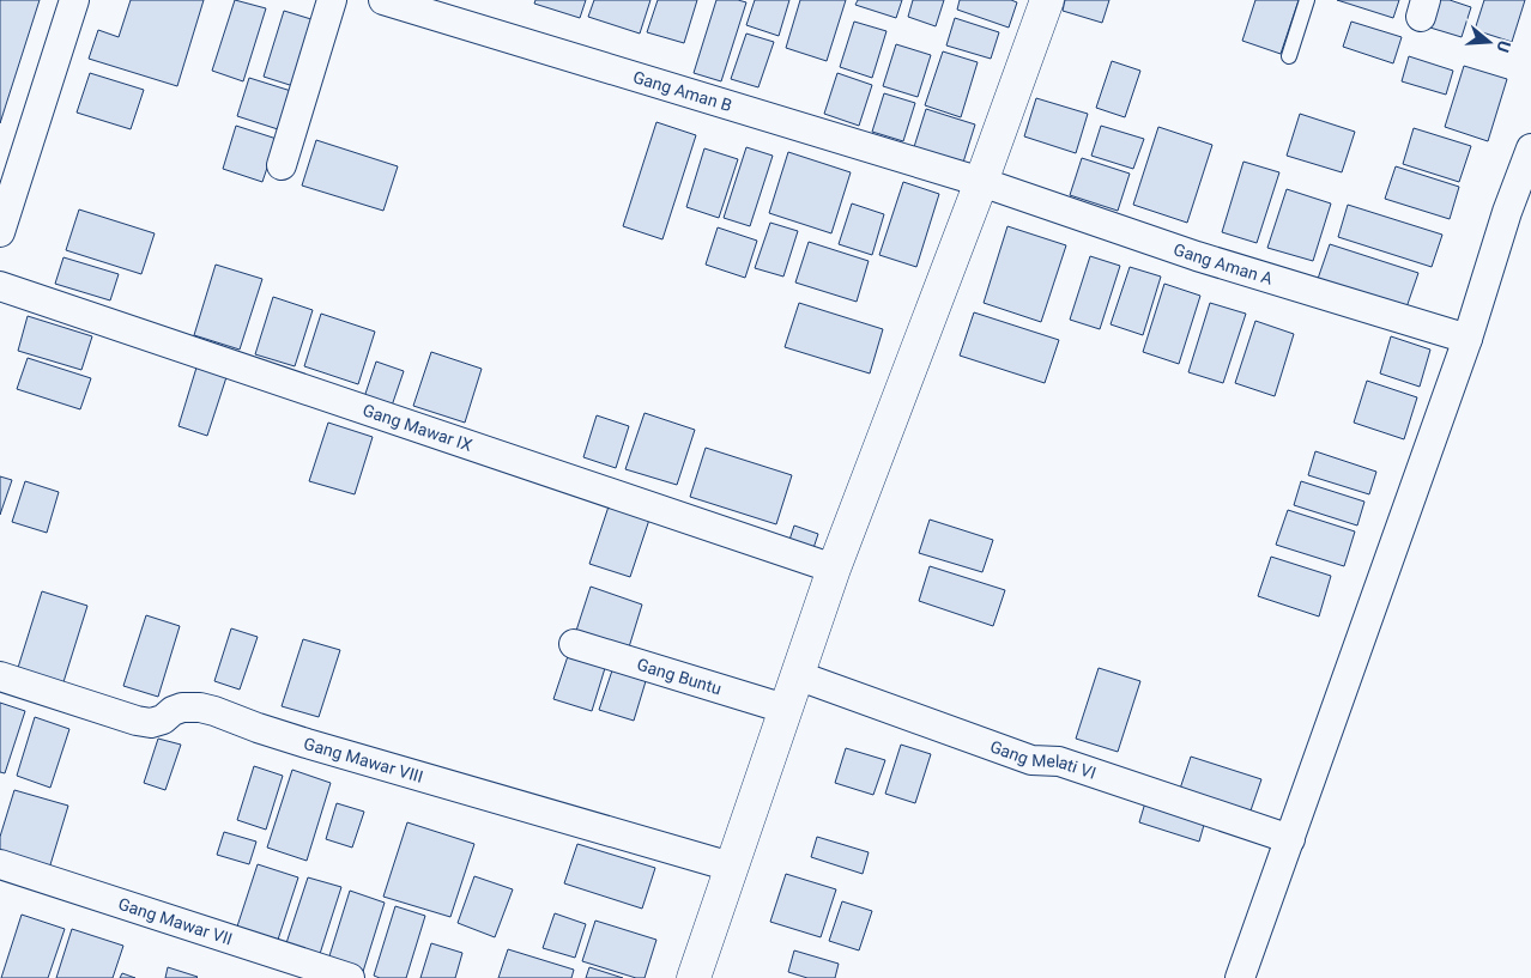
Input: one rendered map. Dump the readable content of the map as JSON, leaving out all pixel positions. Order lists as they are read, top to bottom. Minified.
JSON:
{"streets":{"street":["Gang Aman B","Gang Aman A","Gang Mawar IX","Gang Buntu","Gang Melati VI","Gang Mawar VIII","Gang Mawar VII"]},"crossings":[["Gang Aman B","Gang Aman A"]],"north":"right"}
